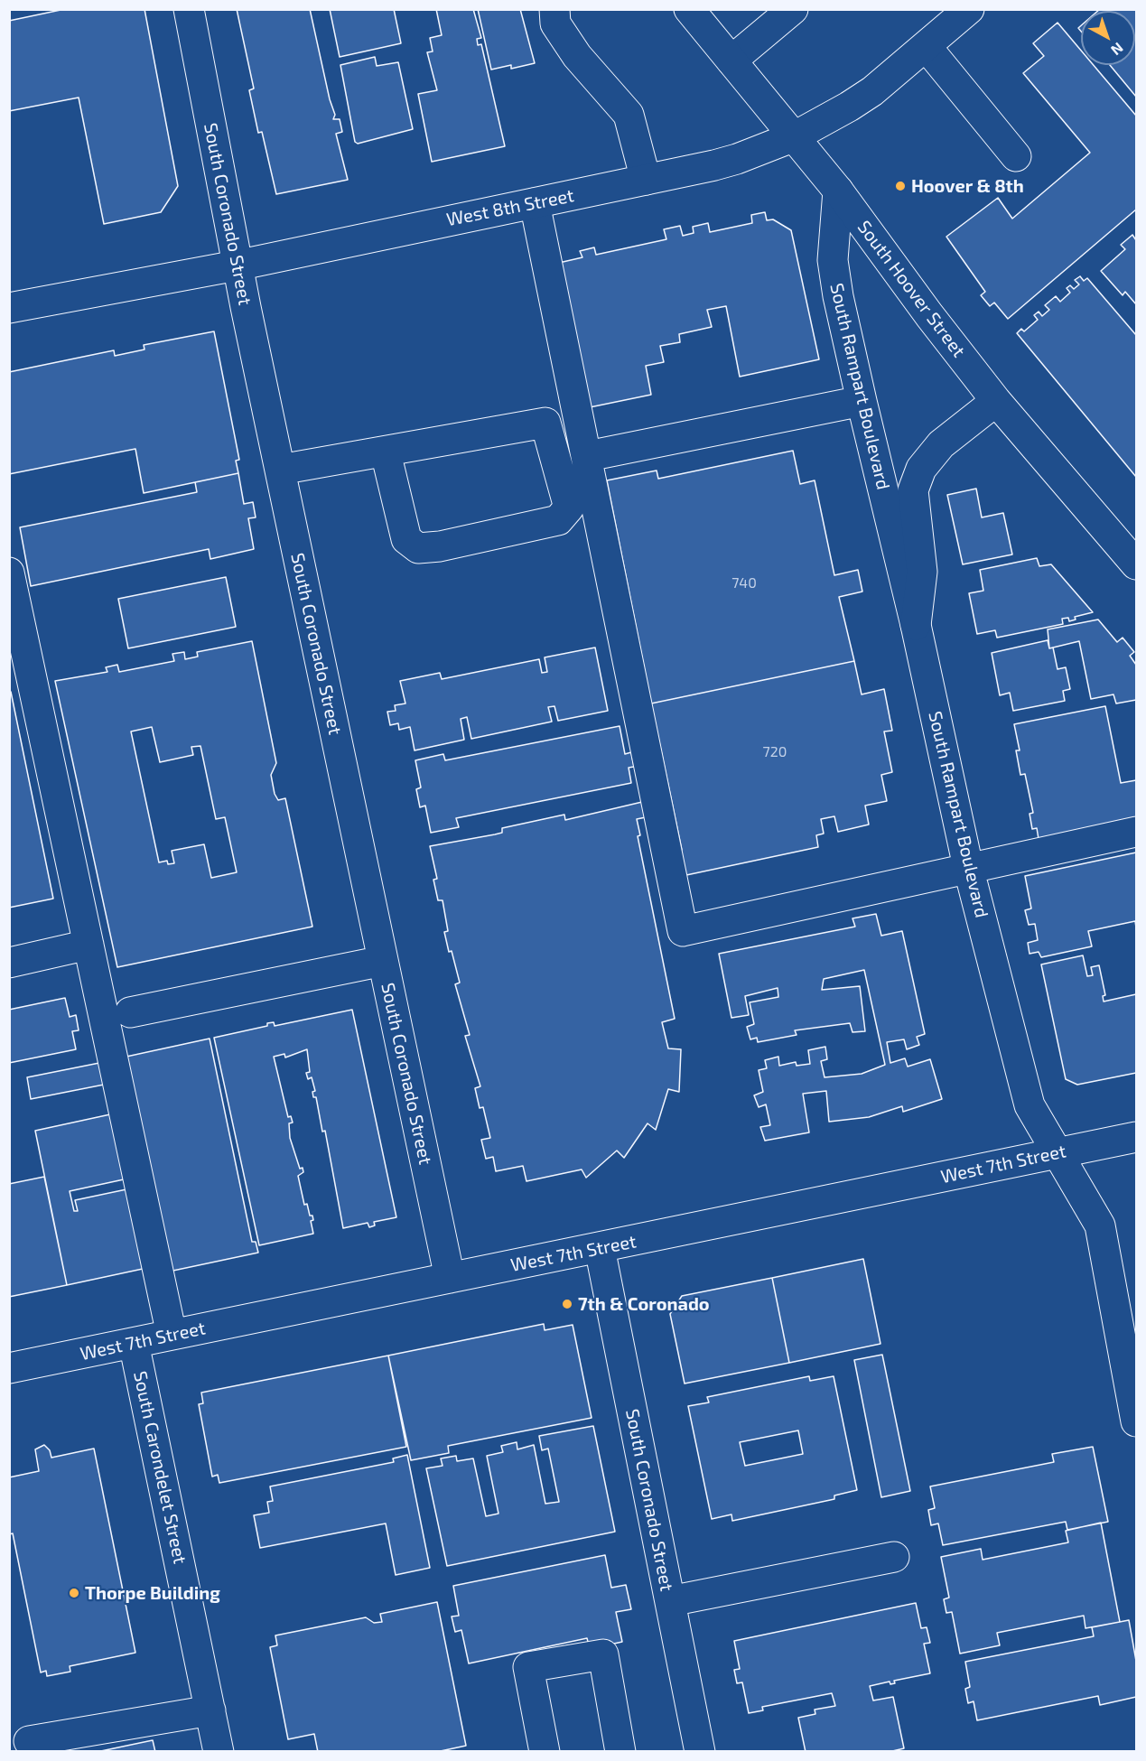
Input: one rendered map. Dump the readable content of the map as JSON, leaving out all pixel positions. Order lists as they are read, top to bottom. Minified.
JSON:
{"streets":{"street":["West 8th Street","South Coronado Street","South Hoover Street","South Rampart Boulevard","West 7th Street","South Carondelet Street"]},"crossings":[["West 8th Street","South Coronado Street"],["West 8th Street","South Hoover Street"],["South Coronado Street","West 7th Street"],["South Hoover Street","South Rampart Boulevard"],["South Rampart Boulevard","West 7th Street"],["West 7th Street","South Carondelet Street"]],"places":["Hoover & 8th","7th & Coronado","Thorpe Building"],"house_numbers":["740","720"],"north":"bottom right"}
